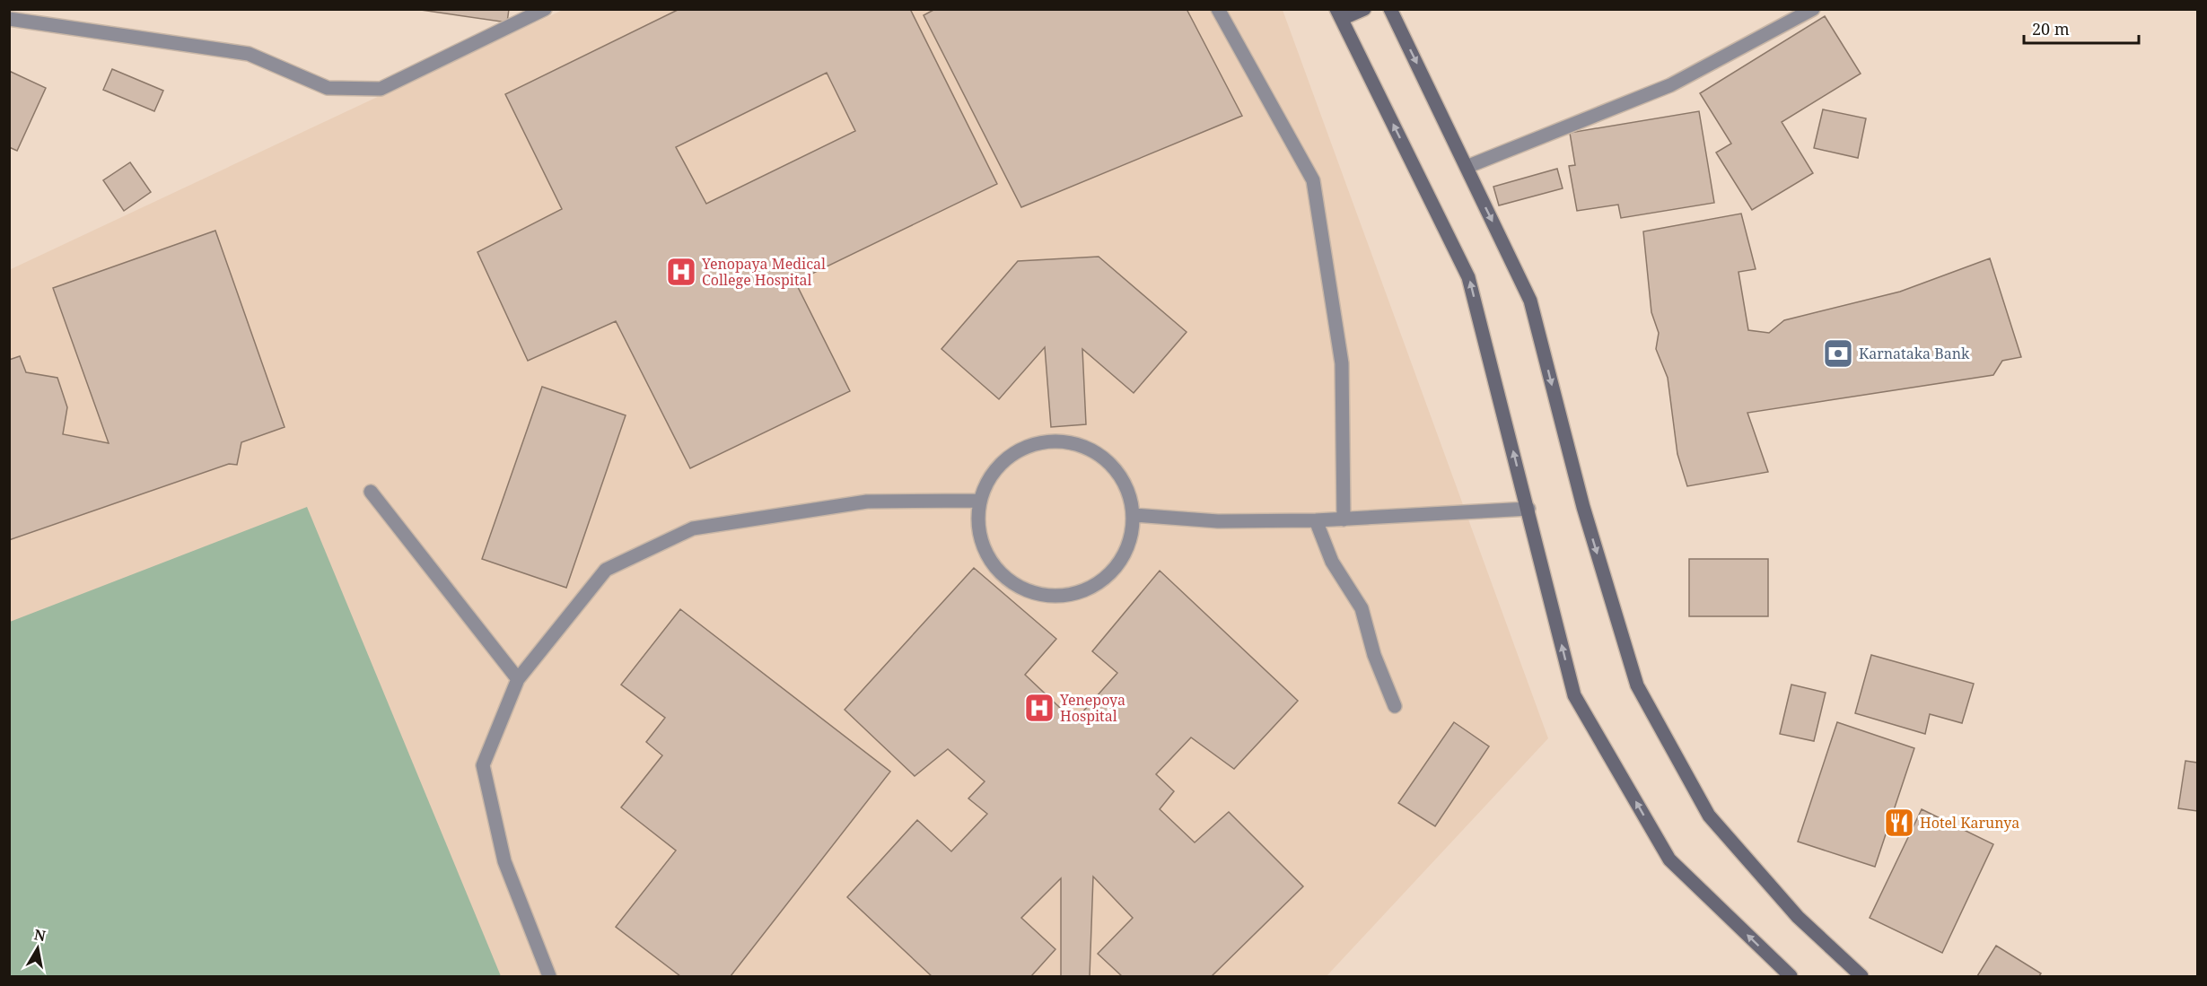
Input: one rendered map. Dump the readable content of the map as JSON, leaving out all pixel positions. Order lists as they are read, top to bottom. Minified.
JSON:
{"places":{"hospital":["Yenopaya Medical College Hospital","Yenepoya Hospital"],"bank":["Karnataka Bank"],"restaurant":["Hotel Karunya"]},"scale_bar":"20 m","north":"top"}
